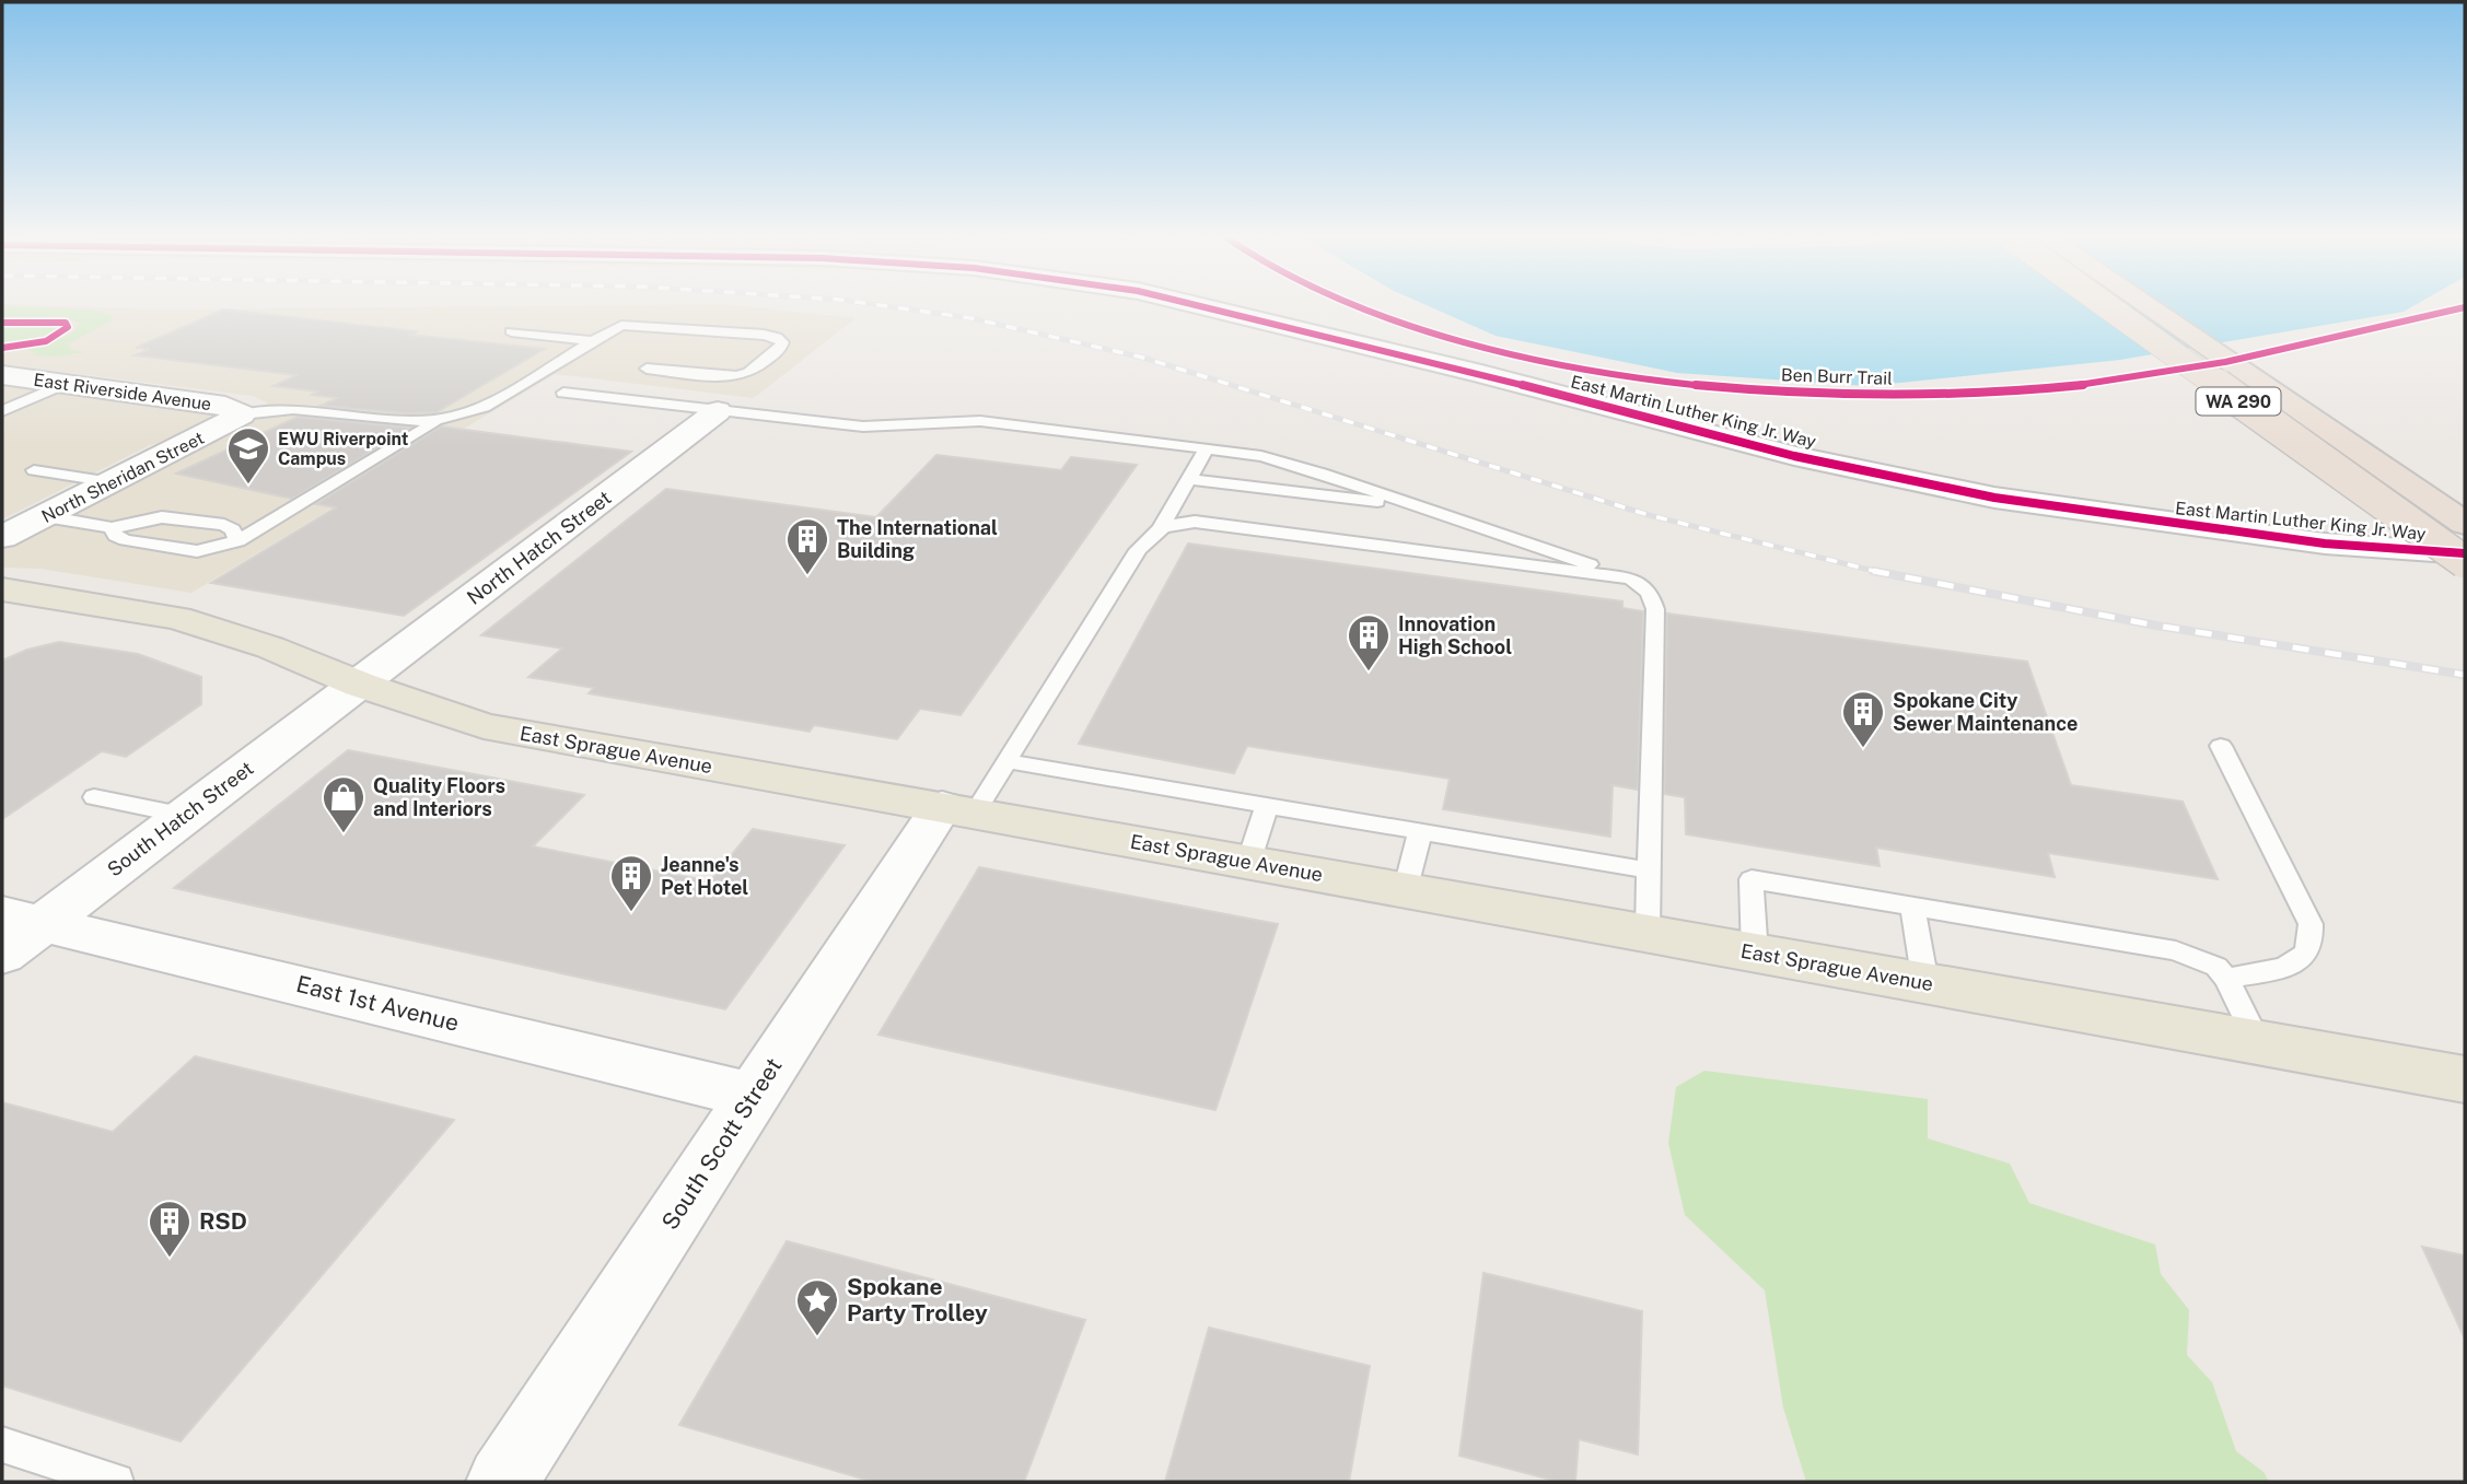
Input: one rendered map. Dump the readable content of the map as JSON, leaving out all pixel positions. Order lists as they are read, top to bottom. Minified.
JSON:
{"streets":{"highway":["WA 290"],"main road":["East Sprague Avenue"],"street":["East Riverside Avenue","East Martin Luther King Jr. Way","North Sheridan Street","North Hatch Street","South Hatch Street","East 1st Avenue","South Scott Street"],"cycle path":["Ben Burr Trail"]},"crossings":[["East Riverside Avenue","North Sheridan Street"],["North Hatch Street","East Sprague Avenue"],["North Hatch Street","South Hatch Street"],["East Sprague Avenue","South Hatch Street"],["East Sprague Avenue","South Scott Street"],["South Hatch Street","East 1st Avenue"],["East 1st Avenue","South Scott Street"]],"places":{"school or university":["EWU Riverpoint Campus"],"building":["The International Building","Innovation High School","Spokane City Sewer Maintenance","Jeanne's Pet Hotel","RSD"],"shop":["Quality Floors and Interiors"],"place":["Spokane Party Trolley"]}}
